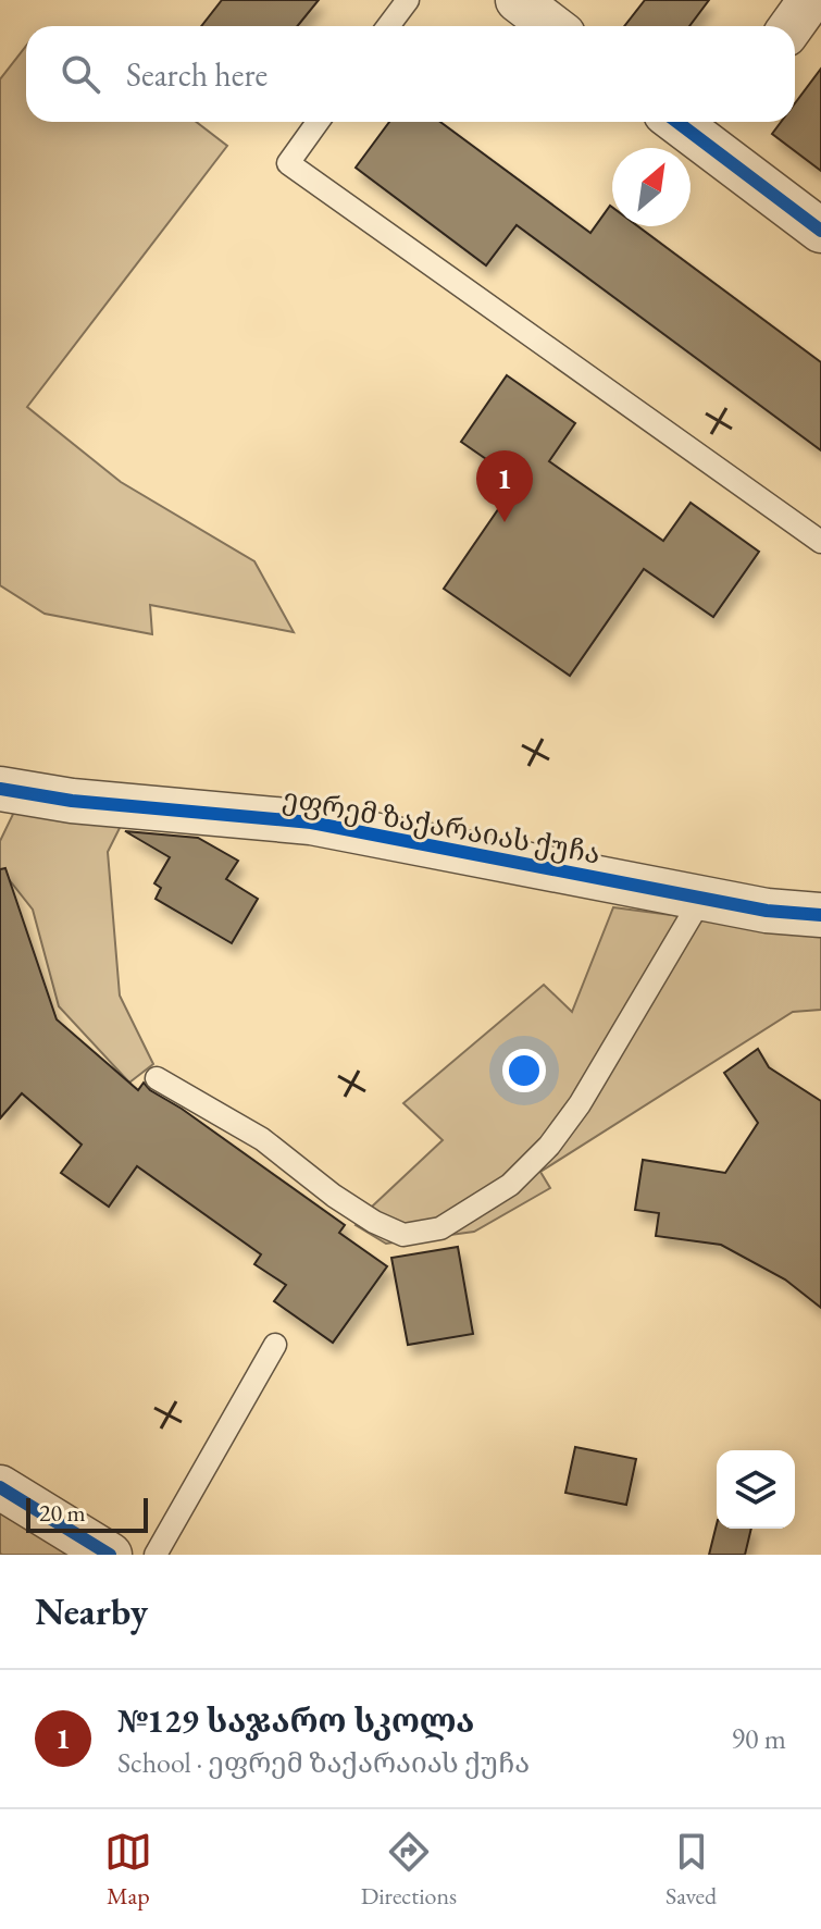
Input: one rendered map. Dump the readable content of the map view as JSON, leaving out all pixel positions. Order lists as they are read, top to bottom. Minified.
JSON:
{"streets":{"street":["ეფრემ ზაქარაიას ქუჩა"]},"scale_bar":"20 m","north":"top right","page":{"search":"Search here","pins":"1","scale":"20 m","heading":"Nearby","list":[{"mark":"1","name":"№129 საჯარო სკოლა","note":"School · ეფრემ ზაქარაიას ქუჩა","value":"90 m"}],"nav":["Map","Directions","Saved"]}}
